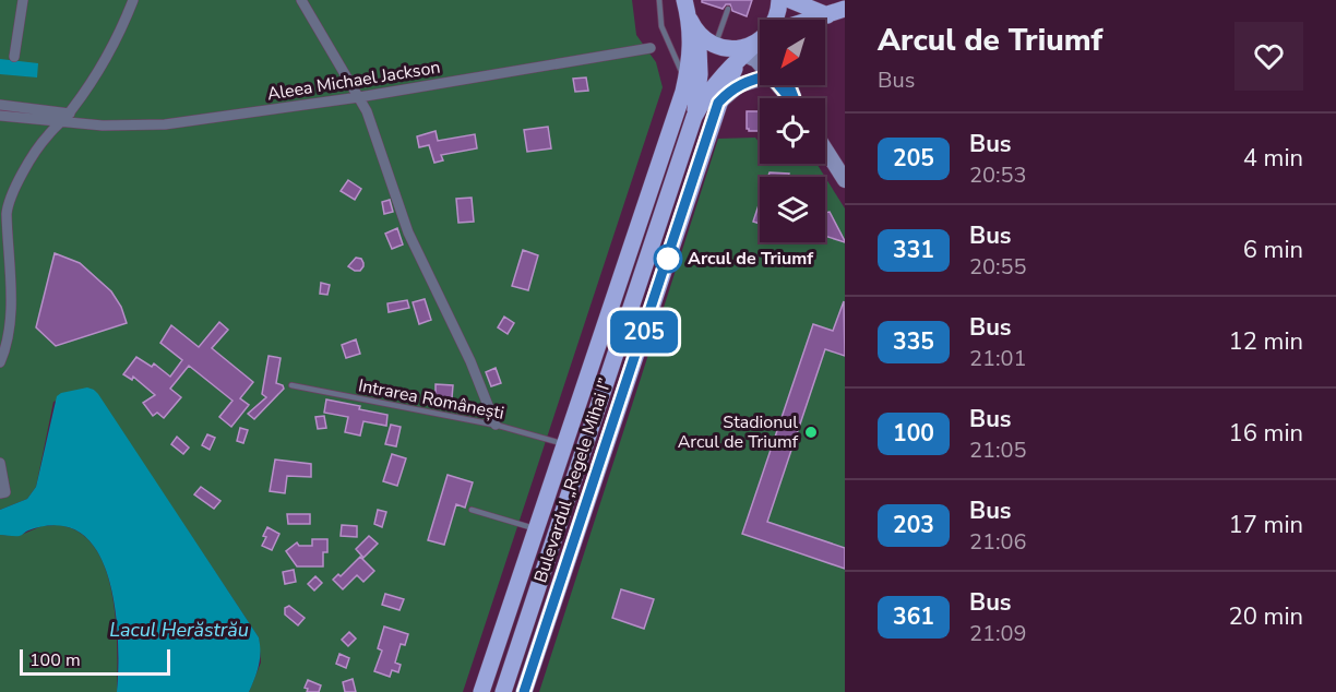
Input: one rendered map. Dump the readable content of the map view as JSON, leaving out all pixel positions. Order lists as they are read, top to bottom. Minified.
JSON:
{"streets":{"main road":["Bulevardul „Regele Mihai I”"],"street":["Aleea Michael Jackson"],"lane":["Intrarea Românești"]},"crossings":[["Intrarea Românești","Bulevardul „Regele Mihai I”"]],"water":["Lacul Herăstrău"],"places":["Arcul de Triumf","Stadionul Arcul de Triumf"],"lines":["bus line 205"],"scale_bar":"100 m","north":"bottom left","page":{"on_map":"205","heading":["Arcul de Triumf","Bus"],"list":[{"mark":"205","name":"Bus","note":"20:53","value":"4 min"},{"mark":"331","name":"Bus","note":"20:55","value":"6 min"},{"mark":"335","name":"Bus","note":"21:01","value":"12 min"},{"mark":"100","name":"Bus","note":"21:05","value":"16 min"},{"mark":"203","name":"Bus","note":"21:06","value":"17 min"},{"mark":"361","name":"Bus","note":"21:09","value":"20 min"}],"scale":"100 m"}}
